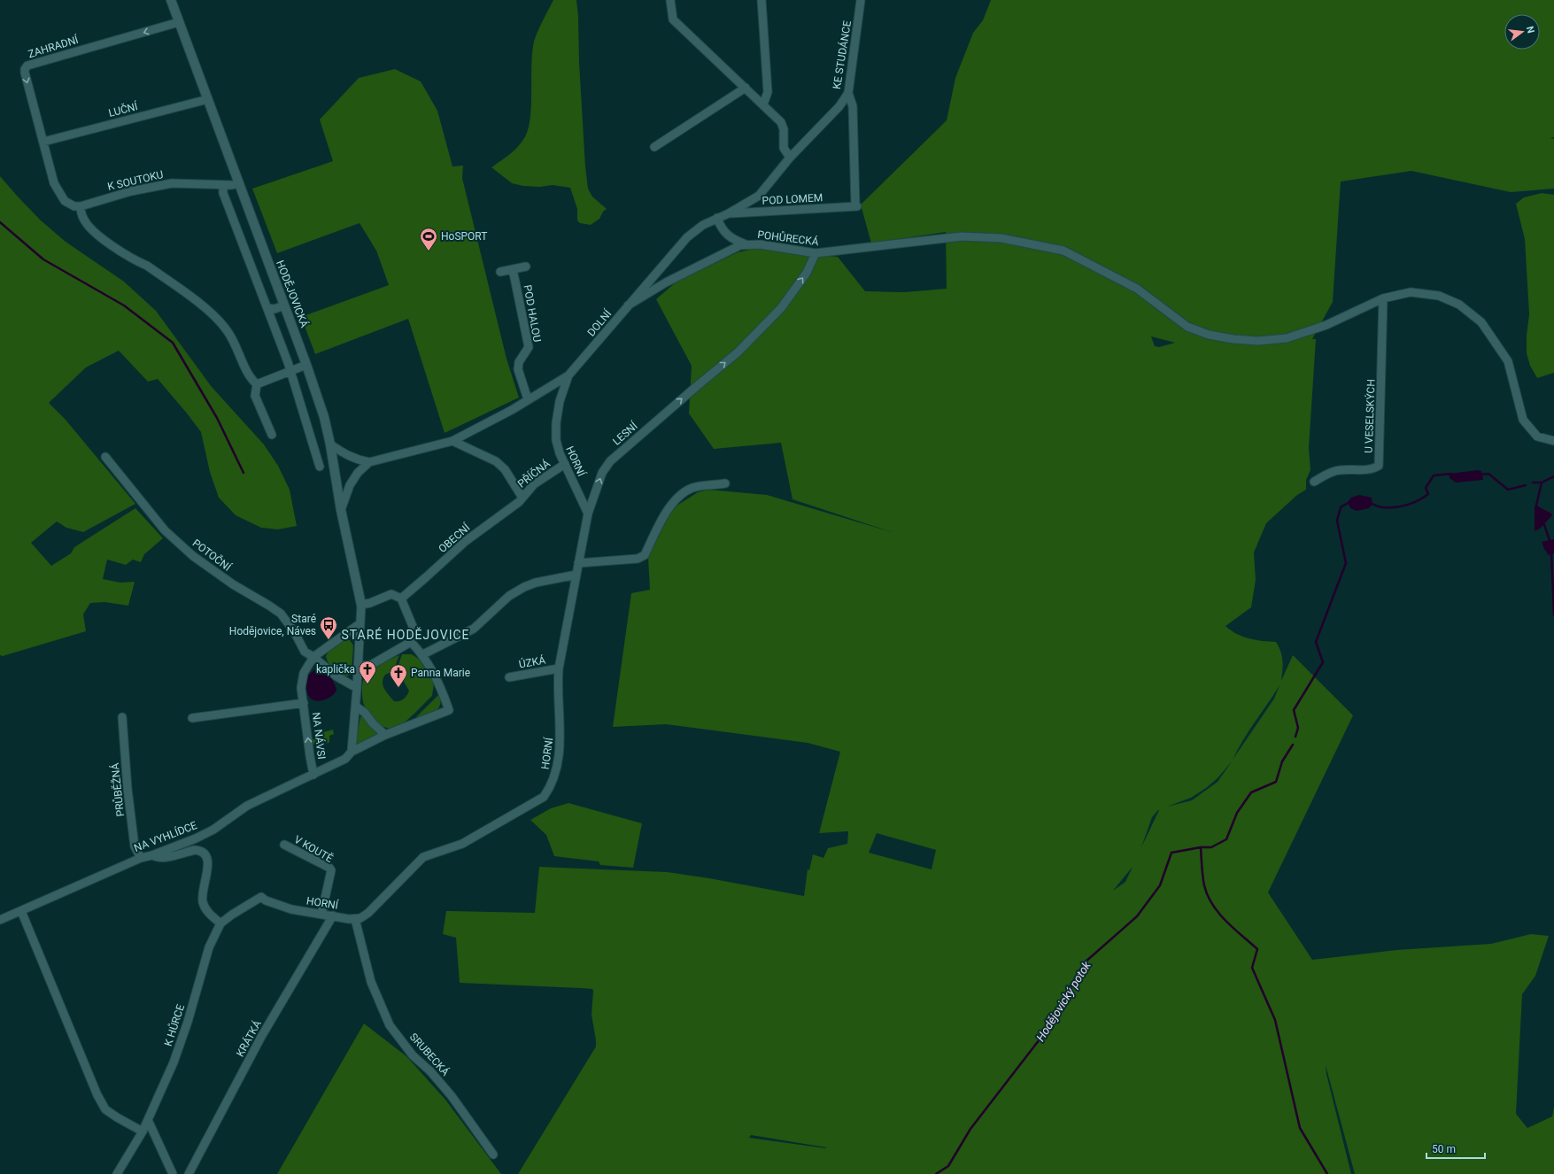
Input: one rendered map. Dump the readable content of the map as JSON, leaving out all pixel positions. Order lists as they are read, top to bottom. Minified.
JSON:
{"streets":{"street":["ZAHRADNÍ","KE STUDÁNCE","LUČNÍ","K SOUTOKU","POD LOMEM","POHŮRECKÁ","HODĚJOVICKÁ","POD HALOU","DOLNÍ","U VESELSKÝCH","LESNÍ","HORNÍ","PŘÍČNÁ","OBECNÍ","POTOČNÍ","ÚZKÁ","NA NÁVSI","PRŮBĚŽNÁ","NA VYHLÍDCE","V KOUTĚ","K HŮRCE","KRÁTKÁ","SRUBECKÁ"]},"crossings":[["ZAHRADNÍ","LUČNÍ"],["ZAHRADNÍ","K SOUTOKU"],["ZAHRADNÍ","HODĚJOVICKÁ"],["KE STUDÁNCE","POD LOMEM"],["KE STUDÁNCE","DOLNÍ"],["LUČNÍ","HODĚJOVICKÁ"],["K SOUTOKU","HODĚJOVICKÁ"],["POD LOMEM","DOLNÍ"],["POHŮRECKÁ","DOLNÍ"],["POHŮRECKÁ","U VESELSKÝCH"],["POHŮRECKÁ","LESNÍ"],["HODĚJOVICKÁ","DOLNÍ"],["POD HALOU","DOLNÍ"],["DOLNÍ","HORNÍ"],["DOLNÍ","PŘÍČNÁ"],["LESNÍ","HORNÍ"],["HORNÍ","PŘÍČNÁ"],["HORNÍ","ÚZKÁ"],["HORNÍ","V KOUTĚ"],["HORNÍ","K HŮRCE"],["HORNÍ","KRÁTKÁ"],["HORNÍ","SRUBECKÁ"],["PŘÍČNÁ","OBECNÍ"],["POTOČNÍ","NA NÁVSI"],["NA NÁVSI","NA VYHLÍDCE"],["PRŮBĚŽNÁ","NA VYHLÍDCE"]],"one_way":["LESNÍ"],"districts":["STARÉ HODĚJOVICE"],"water":["Hodějovický potok"],"places":{"sports":["HoSPORT"],"bus stop":["Staré Hodějovice, Náves"],"church":["kaplička","Panna Marie"]},"scale_bar":"50 m","north":"right"}
